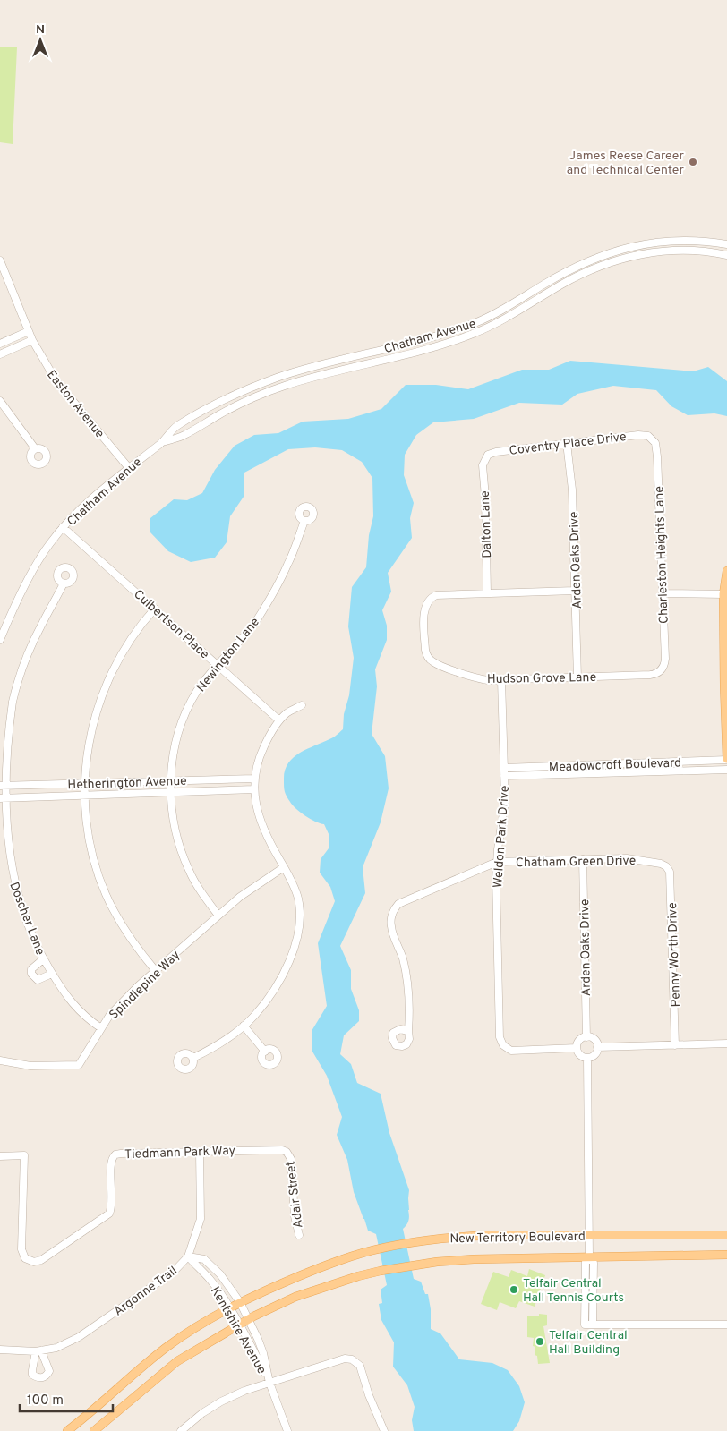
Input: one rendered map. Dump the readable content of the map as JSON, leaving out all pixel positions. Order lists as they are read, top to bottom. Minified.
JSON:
{"streets":{"main road":["New Territory Boulevard"],"street":["Chatham Avenue","Easton Avenue","Coventry Place Drive","Dalton Lane","Charleston Heights Lane","Arden Oaks Drive","Culbertson Place","Newington Lane","Hudson Grove Lane","Meadowcroft Boulevard","Hetherington Avenue","Weldon Park Drive","Chatham Green Drive","Doscher Lane","Penny Worth Drive","Spindlepine Way","Tiedmann Park Way","Adair Street","Argonne Trail","Kentshire Avenue"]},"crossings":[["Chatham Avenue","Easton Avenue"],["Chatham Avenue","Culbertson Place"],["Coventry Place Drive","Dalton Lane"],["Coventry Place Drive","Charleston Heights Lane"],["Coventry Place Drive","Arden Oaks Drive"],["Dalton Lane","Hudson Grove Lane"],["Charleston Heights Lane","Hudson Grove Lane"],["Arden Oaks Drive","Hudson Grove Lane"],["Arden Oaks Drive","Weldon Park Drive"],["Arden Oaks Drive","Chatham Green Drive"],["Culbertson Place","Newington Lane"],["Newington Lane","Hetherington Avenue"],["Newington Lane","Spindlepine Way"],["Hudson Grove Lane","Weldon Park Drive"],["Meadowcroft Boulevard","Weldon Park Drive"],["Hetherington Avenue","Doscher Lane"],["Weldon Park Drive","Chatham Green Drive"],["Chatham Green Drive","Penny Worth Drive"],["Doscher Lane","Spindlepine Way"],["Tiedmann Park Way","Adair Street"],["Tiedmann Park Way","Argonne Trail"],["New Territory Boulevard","Kentshire Avenue"],["Argonne Trail","Kentshire Avenue"]],"places":["James Reese Career and Technical Center","Telfair Central Hall Tennis Courts","Telfair Central Hall Building"],"scale_bar":"100 m","north":"top"}
